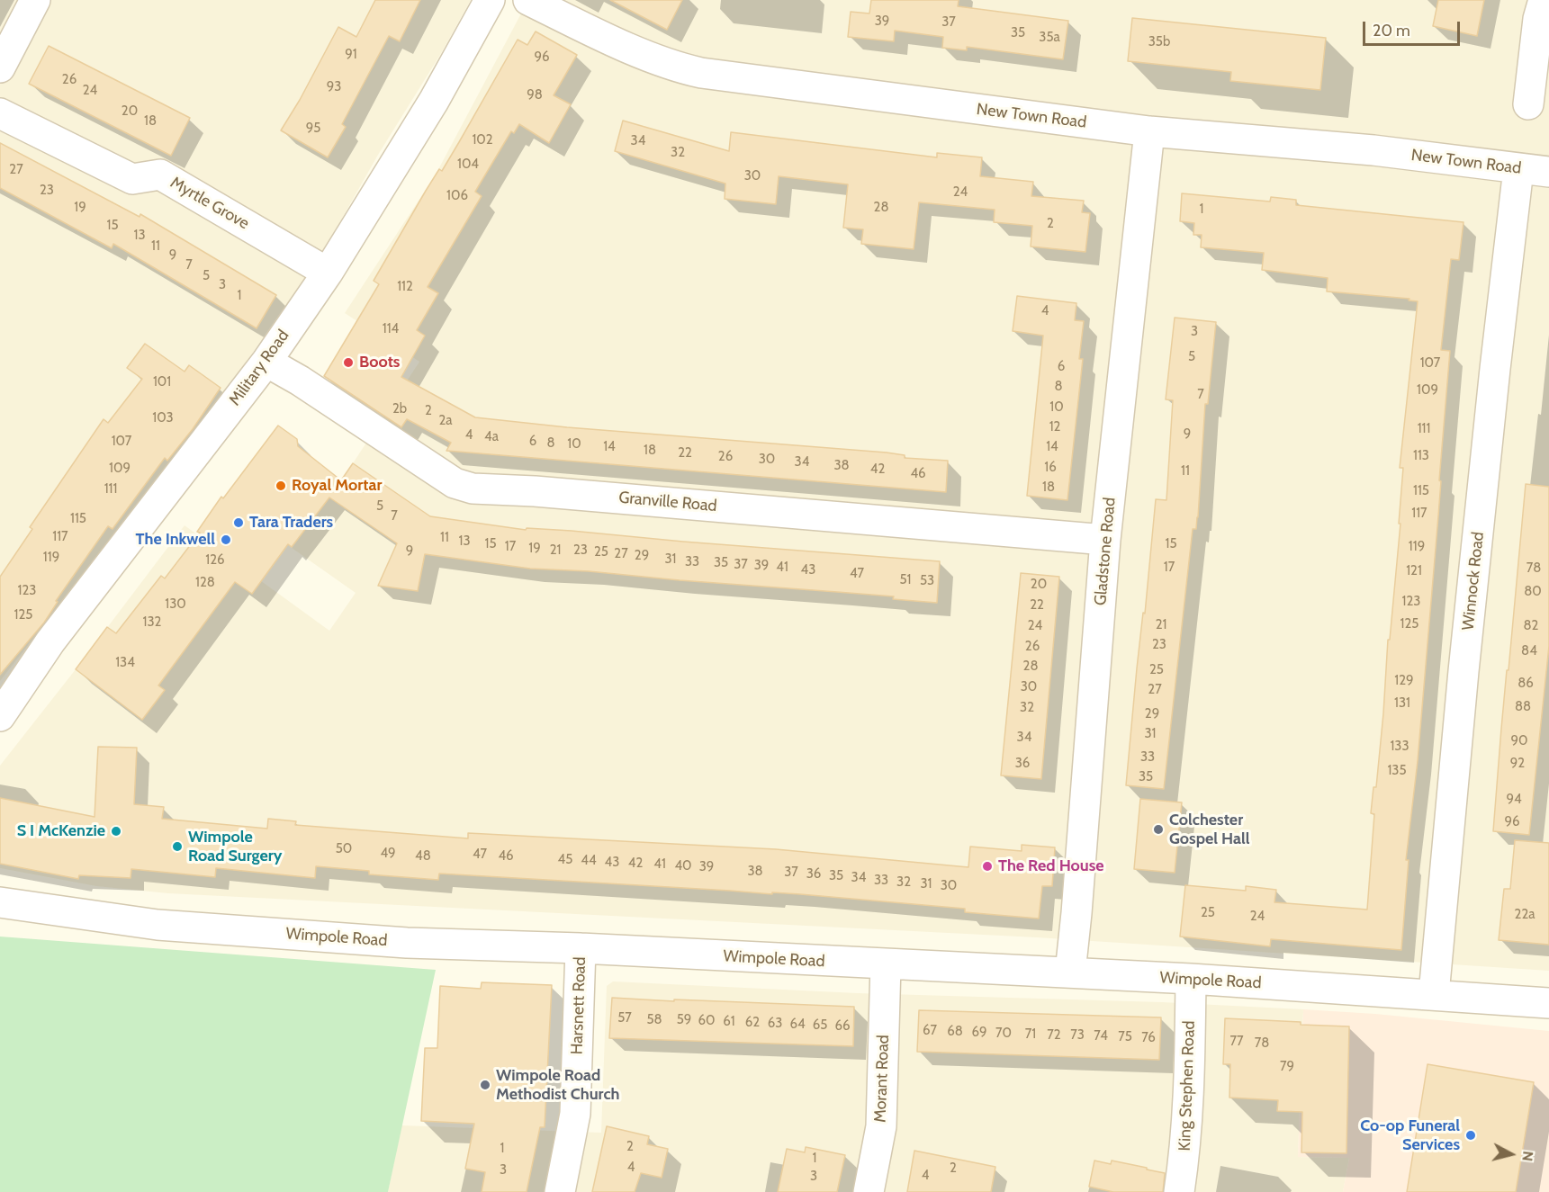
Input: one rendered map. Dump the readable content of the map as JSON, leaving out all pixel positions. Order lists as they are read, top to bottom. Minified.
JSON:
{"streets":{"street":["New Town Road","Myrtle Grove","Military Road","Granville Road","Gladstone Road","Winnock Road","Wimpole Road","Harsnett Road","Morant Road","King Stephen Road"]},"crossings":[["New Town Road","Gladstone Road"],["New Town Road","Winnock Road"],["Myrtle Grove","Military Road"],["Military Road","Granville Road"],["Granville Road","Gladstone Road"],["Gladstone Road","Wimpole Road"],["Winnock Road","Wimpole Road"],["Wimpole Road","Harsnett Road"],["Wimpole Road","Morant Road"],["Wimpole Road","King Stephen Road"]],"places":["Boots","Royal Mortar","Tara Traders","The Inkwell","Colchester Gospel Hall","S I McKenzie","Wimpole Road Surgery","The Red House","Wimpole Road Methodist Church","Co-op Funeral Services"],"house_numbers":["39","37","35","35a","35b","91","96","26","93","24","98","20","18","95","102","34","32","104","27","30","23","24","106","19","28","1","2","15","13","11","9","7","5","3","112","1","4","114","3","5","107","6","101","8","109","7","10","2b","2","103","2a","12","111","9","4","4a","107","6","8","10","14","14","18","22","113","26","30","34","38","16","109","42","11","46","18","111","115","5","117","7","115","117","11","13","15","15","17","119","19","21","23","9","25","27","29","119","31","126","33","35","37","39","41","17","78","43","121","47","51","53","128","20","123","80","123","130","22","125","132","125","21","24","82","23","26","84","134","28","25","129","86","30","27","131","88","32","29","31","34","90","133","33","36","92","135","35","94","96","50","49","47","48","46","45","44","43","42","41","40","39","38","37","36","35","34","33","32","31","30","25","22a","24","57","58","59","60","61","62","63","64","65","66","67","68","69","70","71","72","73","74","75","76","77","78","79","2","1","1","4","2","3","4","3"],"scale_bar":"20 m","north":"right"}
